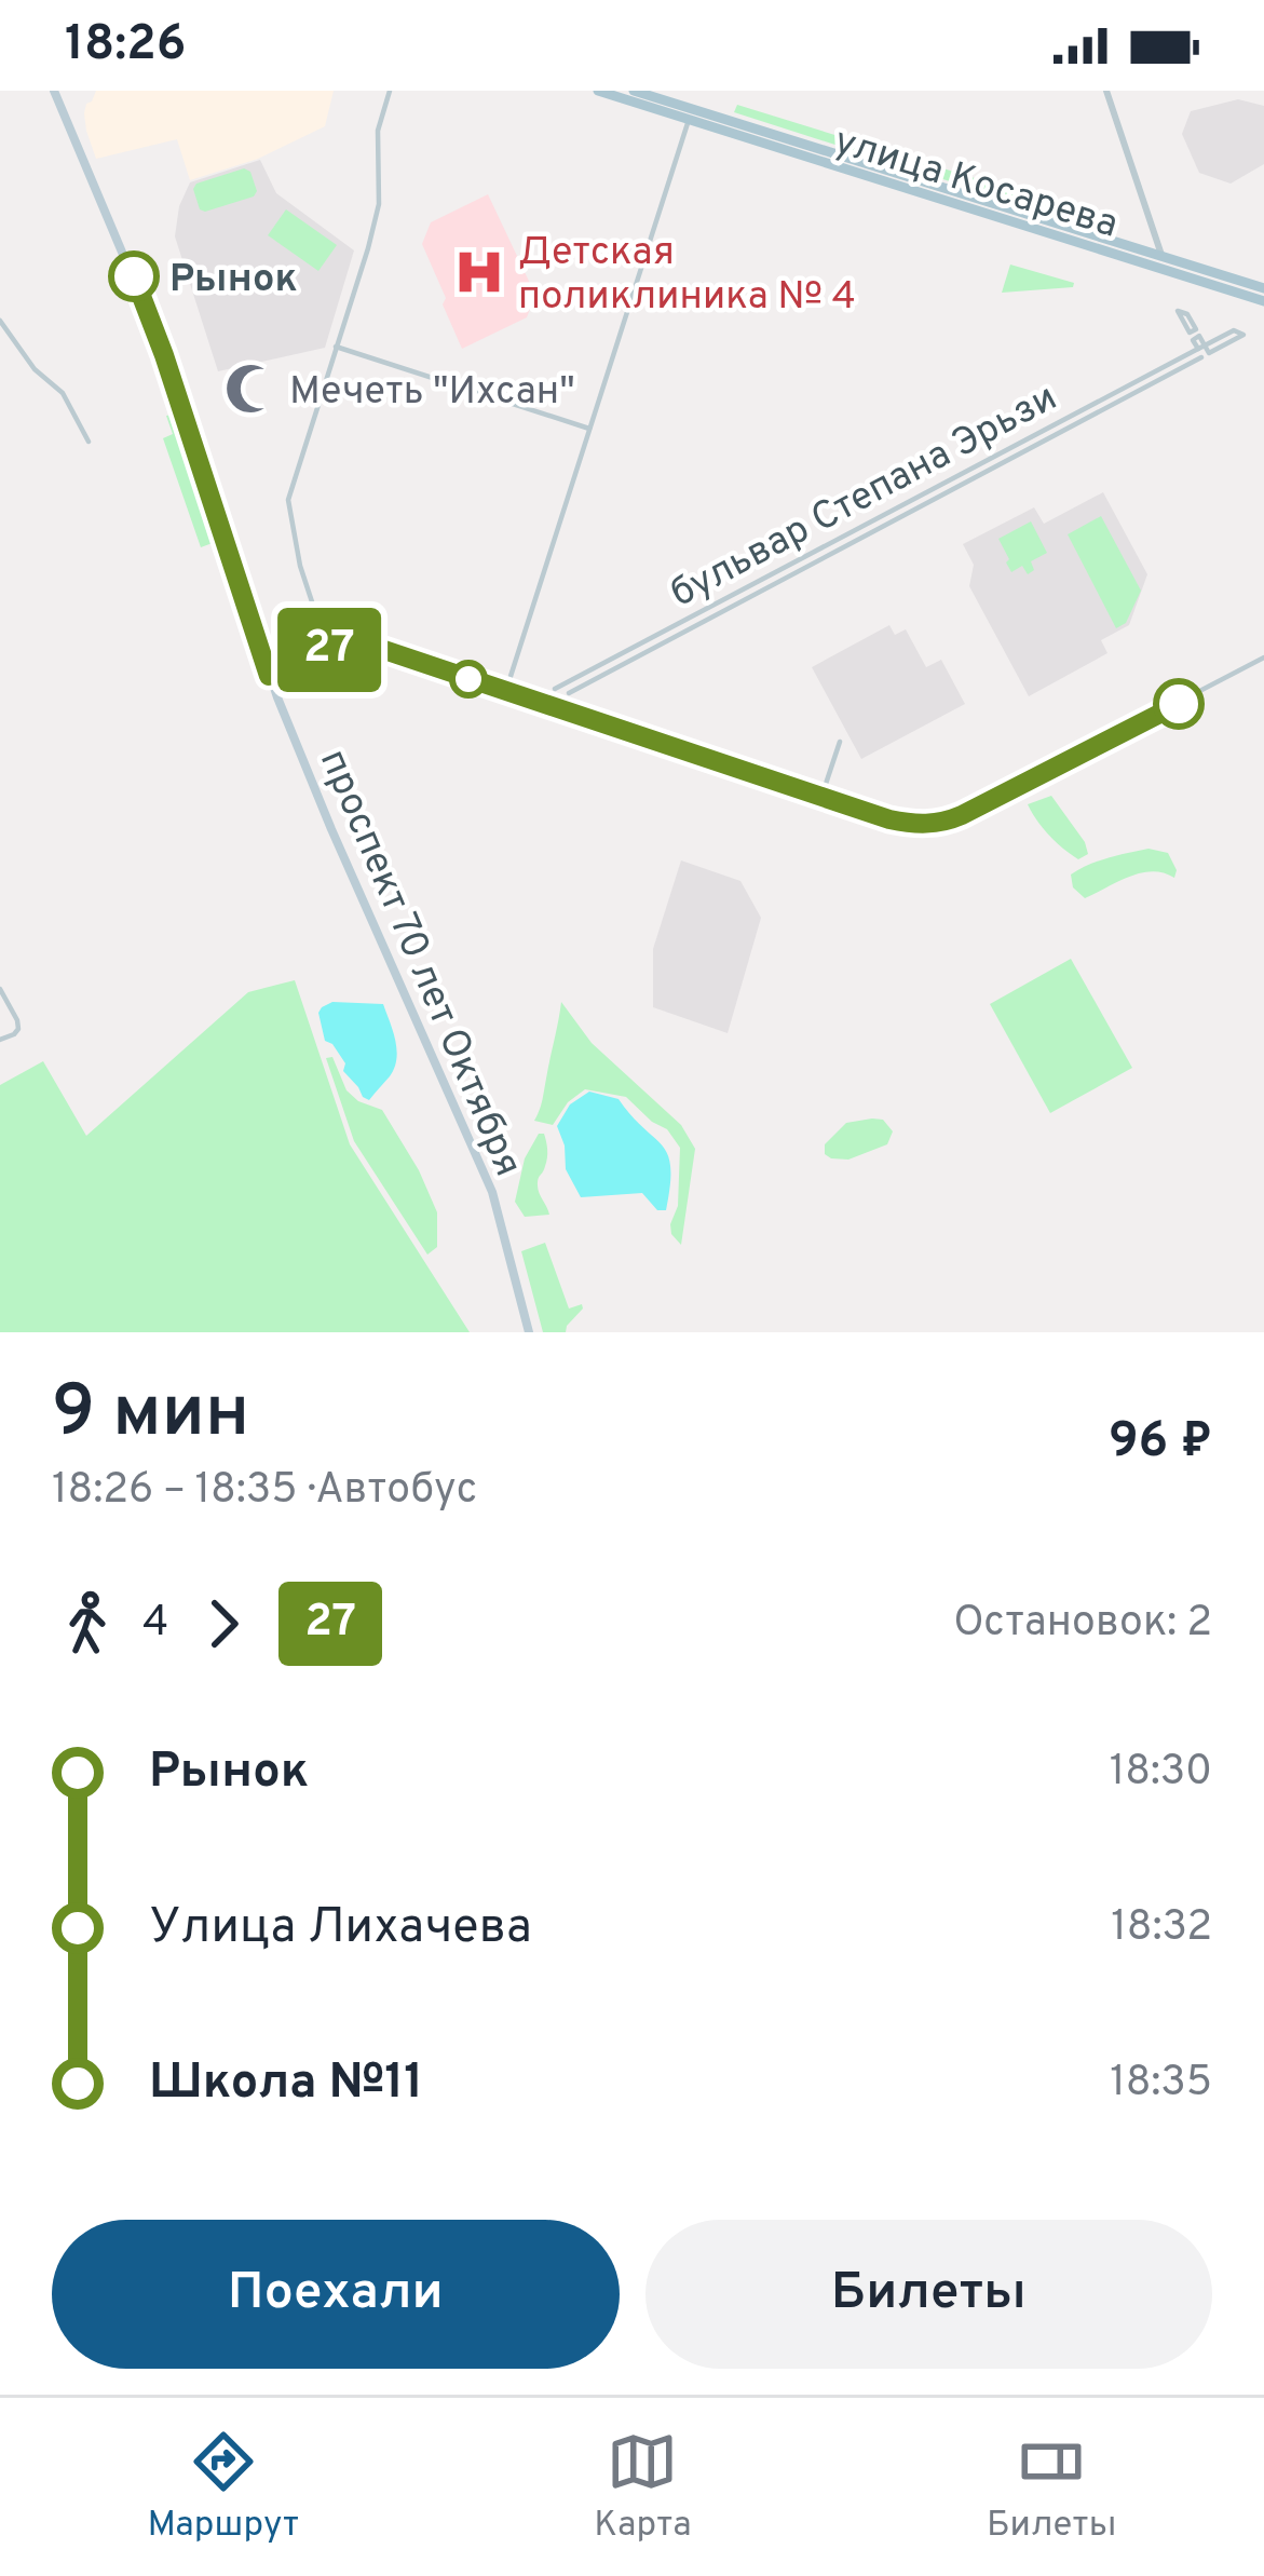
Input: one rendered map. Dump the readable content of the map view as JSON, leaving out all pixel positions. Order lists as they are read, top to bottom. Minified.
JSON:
{"streets":{"main road":["улица Косарева","проспект 70 лет Октября"],"street":["бульвар Степана Эрьзи"]},"places":{"hospital":["Детская поликлиника № 4"],"other":["Рынок"],"mosque":["Мечеть \"Ихсан\""]},"lines":["bus line 27"],"page":{"status":"18:26","on_map":"27","heading":["9 мин","18:26 – 18:35 · Автобус","96 ₽"],"legs":["4","27","Остановок: 2"],"list":[{"name":"Рынок","value":"18:30"},{"name":"Улица Лихачева","value":"18:32"},{"name":"Школа №11","value":"18:35"}],"buttons":["Поехали","Билеты"],"tabs":["Маршрут","Карта","Билеты"]}}
